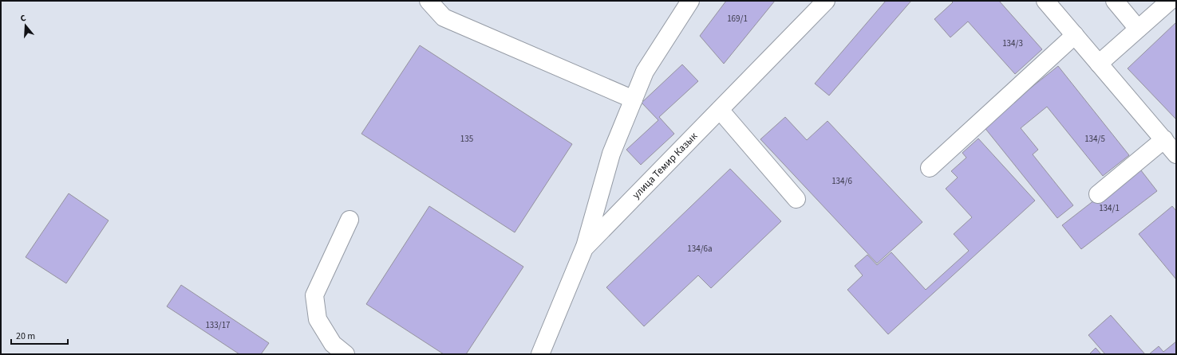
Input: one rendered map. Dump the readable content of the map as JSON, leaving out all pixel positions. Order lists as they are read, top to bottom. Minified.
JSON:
{"streets":{"street":["улица Темир Казык"]},"house_numbers":["169/1","134/3","135","134/5","134/6","134/1","134/6а","133/17"],"scale_bar":"20 m","north":"top"}
